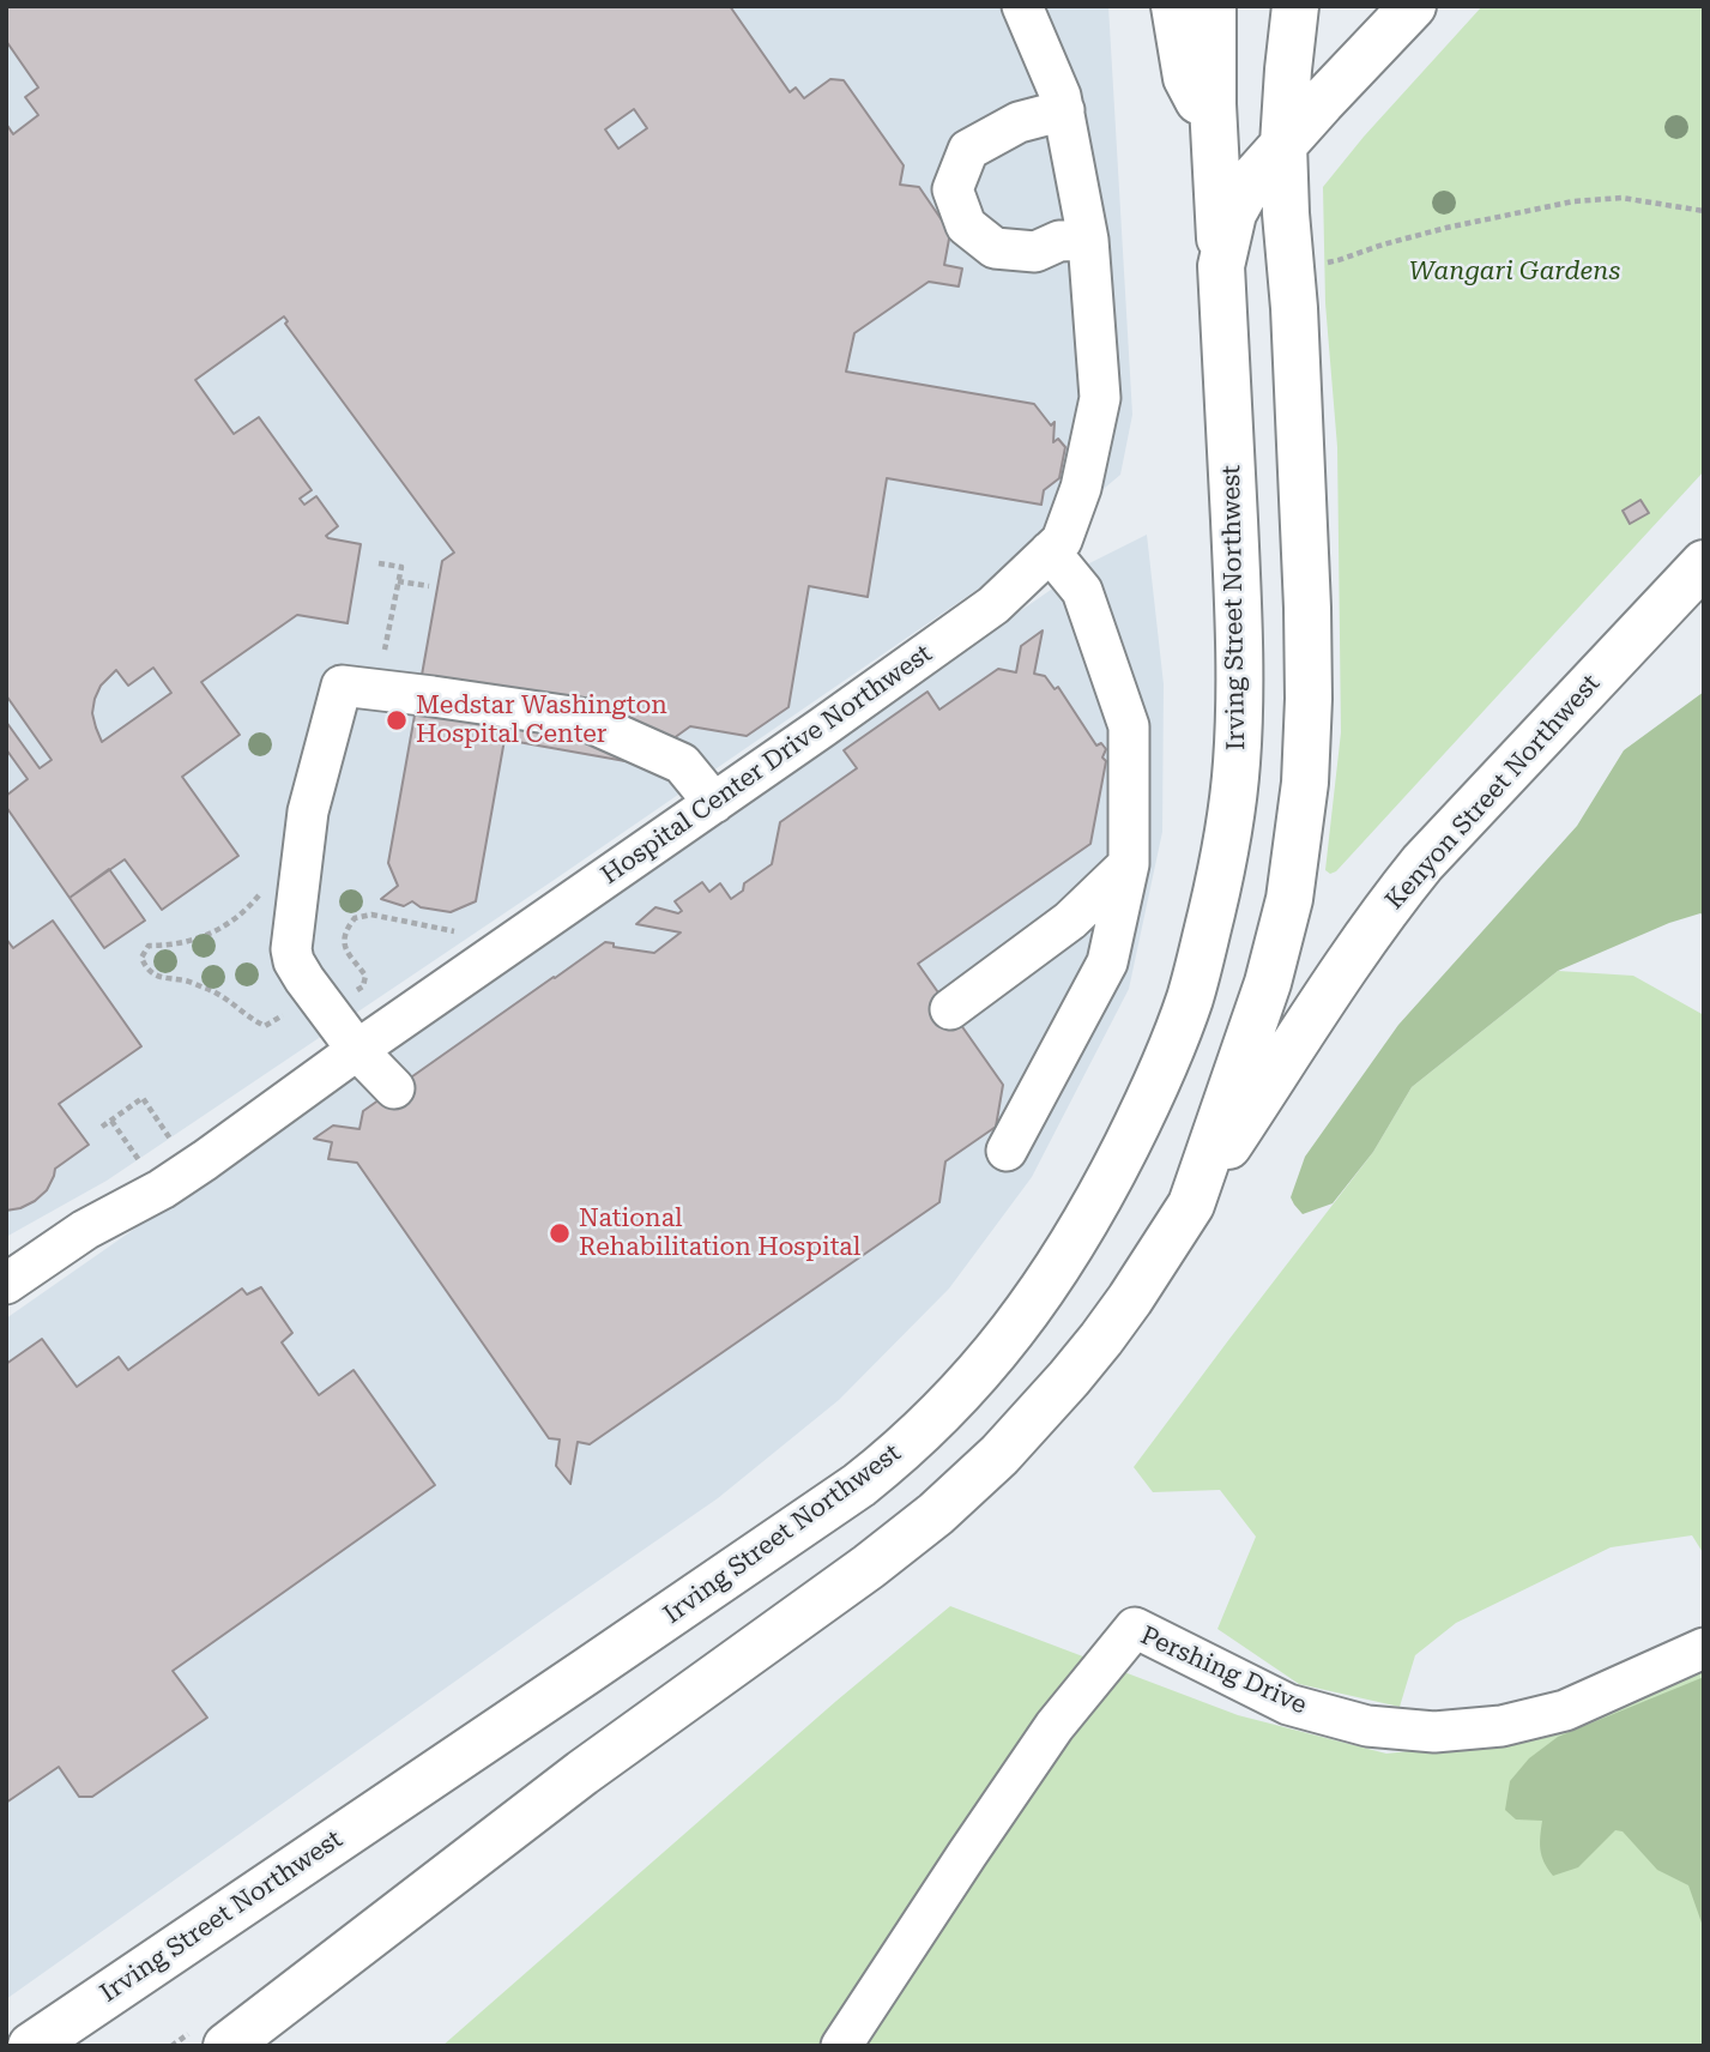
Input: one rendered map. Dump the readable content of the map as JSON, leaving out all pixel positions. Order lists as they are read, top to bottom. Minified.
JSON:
{"streets":{"main road":["Irving Street Northwest","Kenyon Street Northwest"],"street":["Hospital Center Drive Northwest","Pershing Drive"]},"parks":["Wangari Gardens"],"places":["Medstar Washington Hospital Center","National Rehabilitation Hospital"]}
